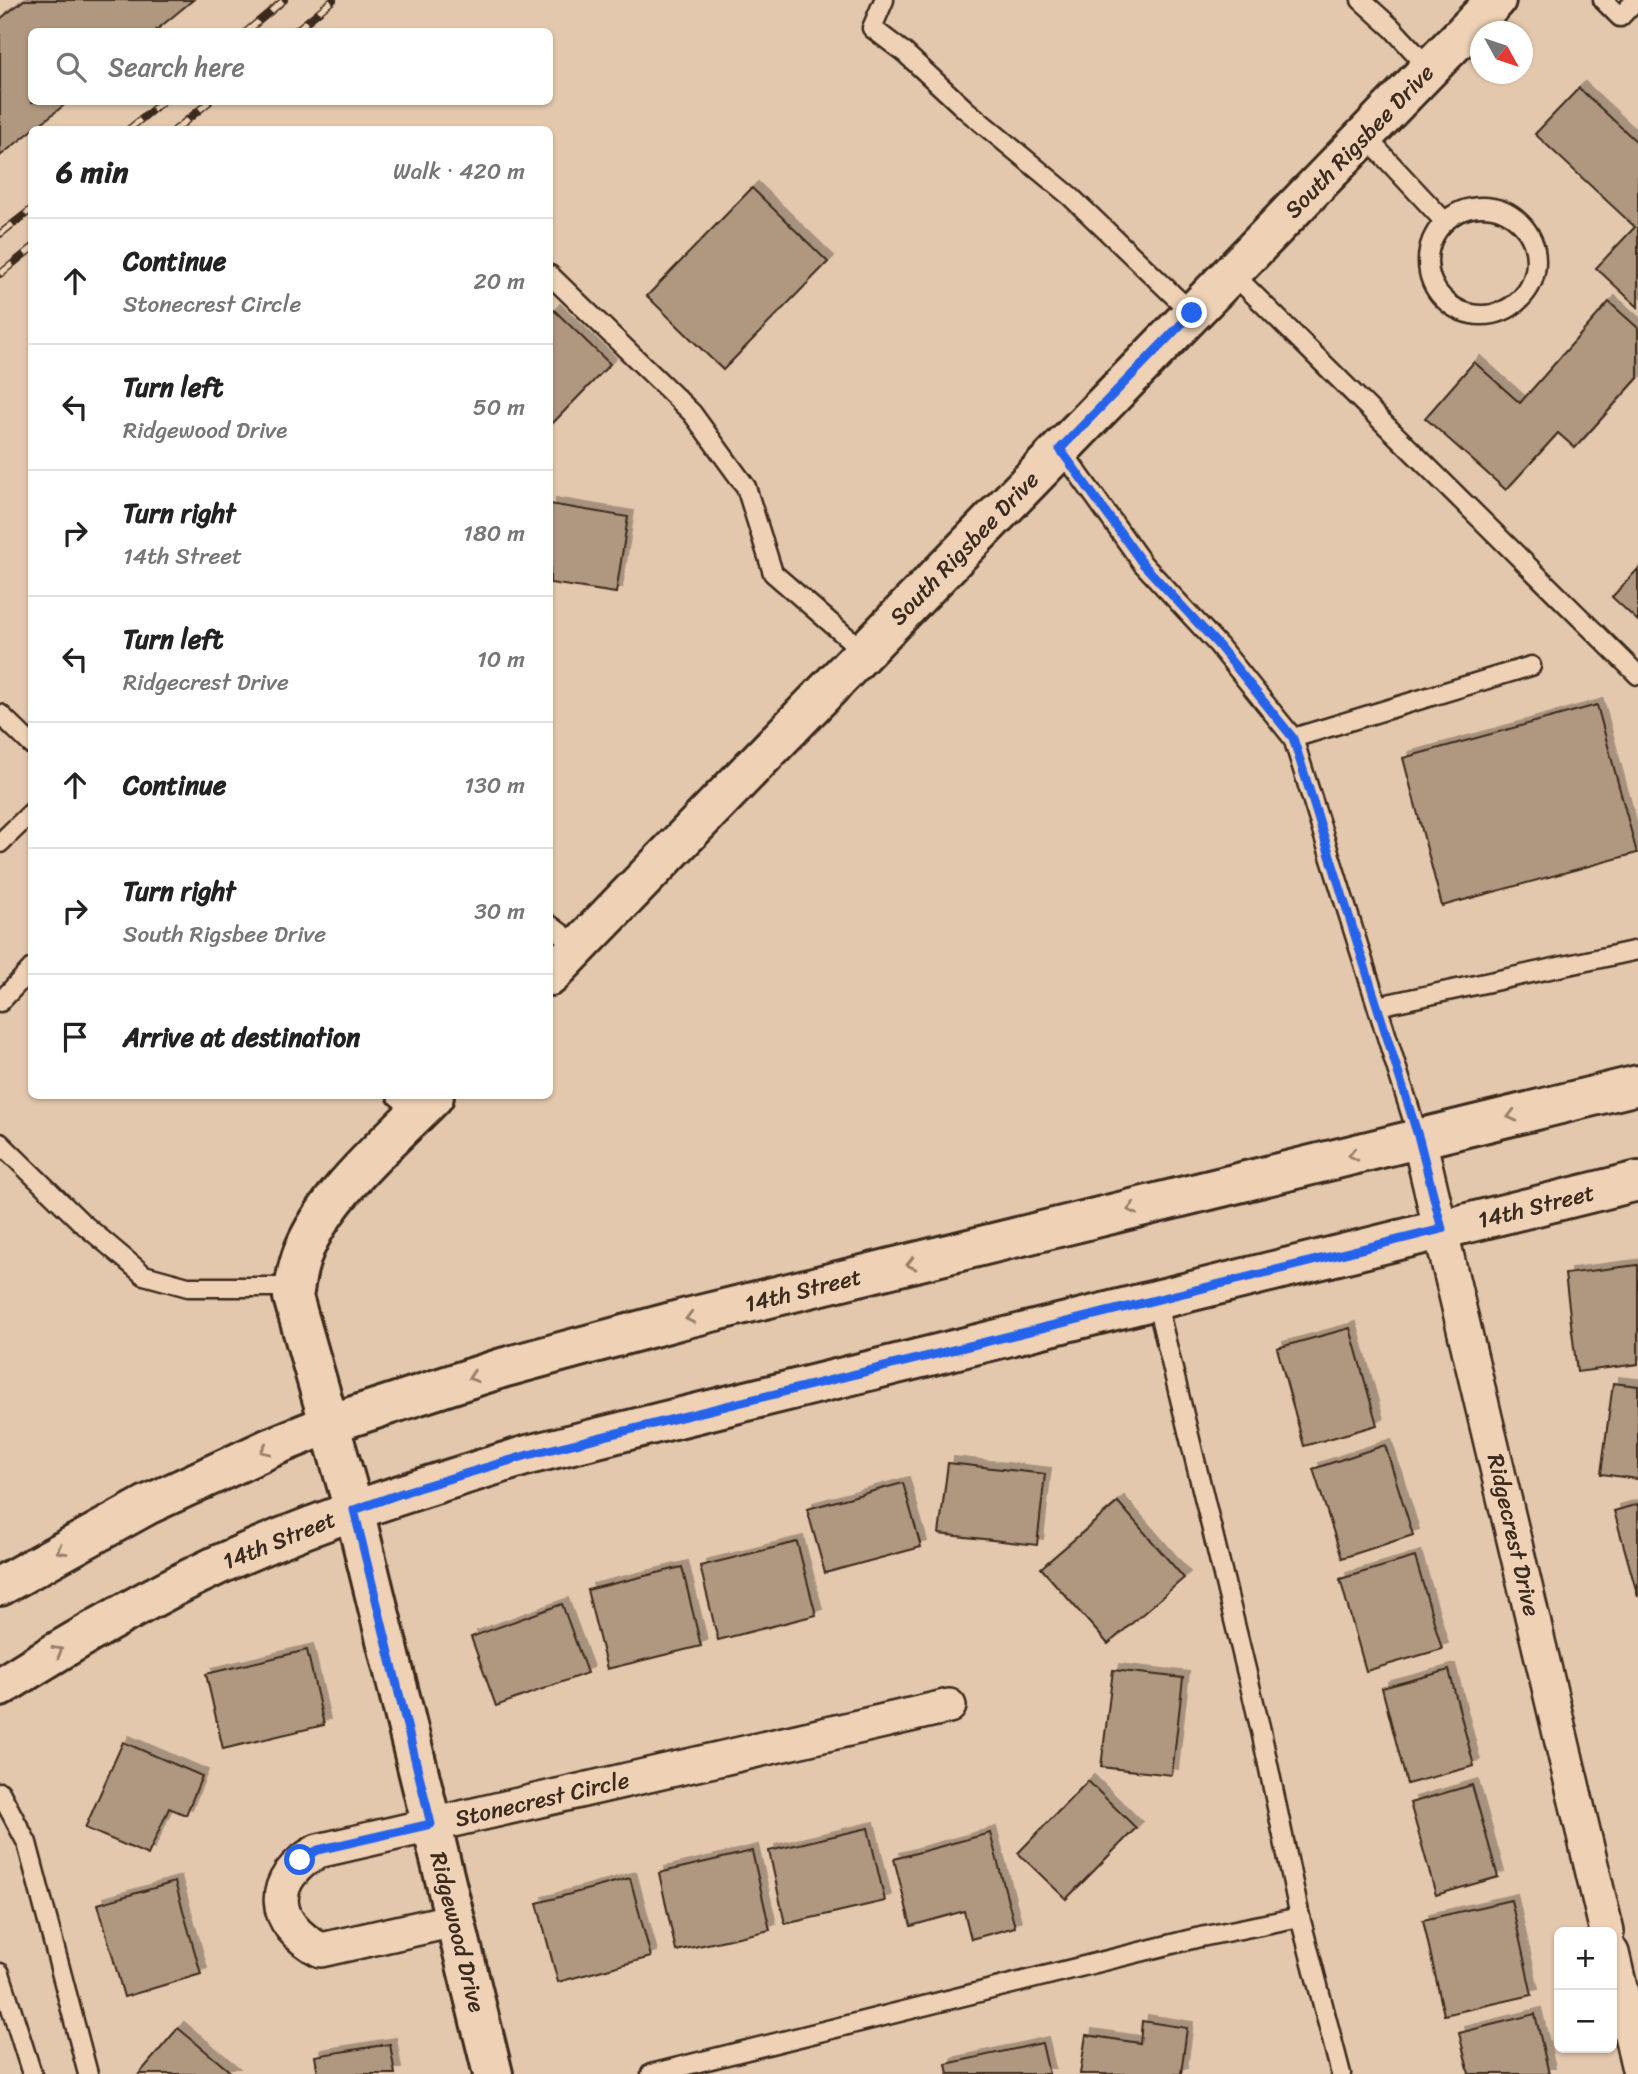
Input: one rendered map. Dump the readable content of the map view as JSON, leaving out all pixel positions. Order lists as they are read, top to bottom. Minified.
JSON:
{"streets":{"main road":["South Rigsbee Drive","14th Street","Ridgewood Drive"],"street":["Ridgecrest Drive","Stonecrest Circle"]},"crossings":[["14th Street","Ridgecrest Drive"],["14th Street","Ridgewood Drive"],["Stonecrest Circle","Ridgewood Drive"]],"north":"bottom right","page":{"search":"Search here","heading":["6 min","Walk · 420 m"],"list":[["Continue","Stonecrest Circle","20 m"],["Turn left","Ridgewood Drive","50 m"],["Turn right","14th Street","180 m"],["Turn left","Ridgecrest Drive","10 m"],["Continue","130 m"],["Turn right","South Rigsbee Drive","30 m"],"Arrive at destination"],"map_buttons":["+","−"]}}
